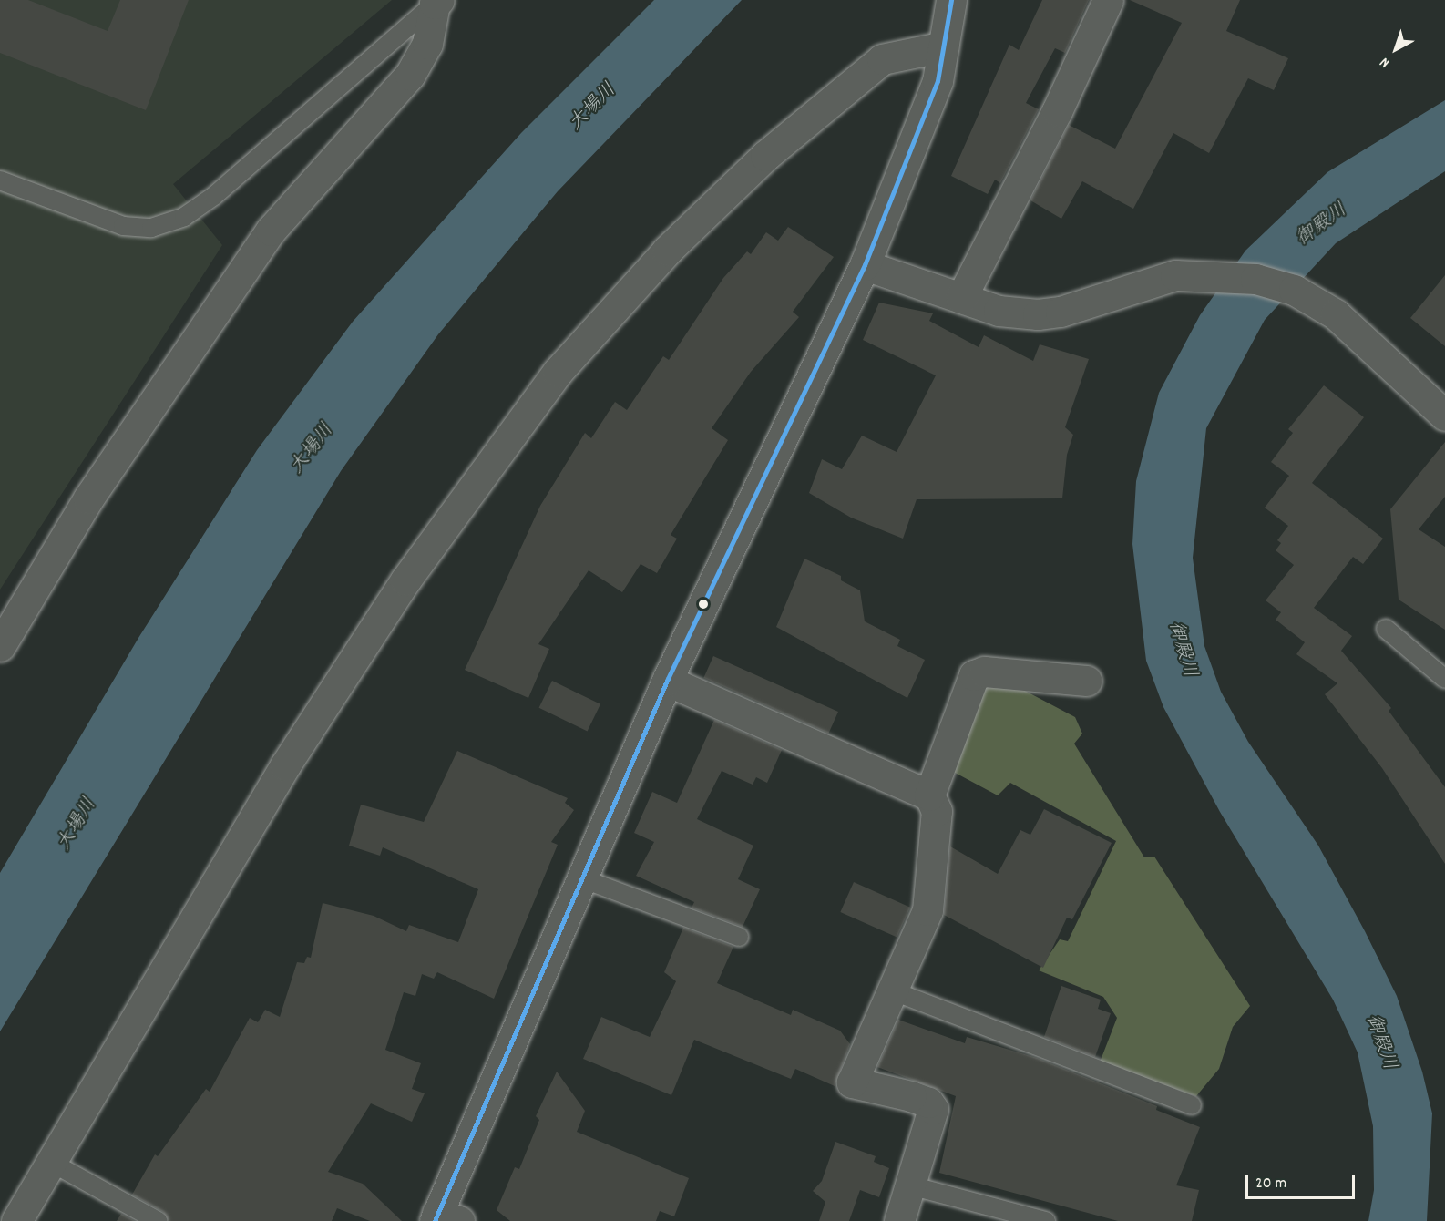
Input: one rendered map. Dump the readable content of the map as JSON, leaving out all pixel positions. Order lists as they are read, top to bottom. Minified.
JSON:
{"water":["大場川","御殿川"],"scale_bar":"20 m","north":"bottom left"}
